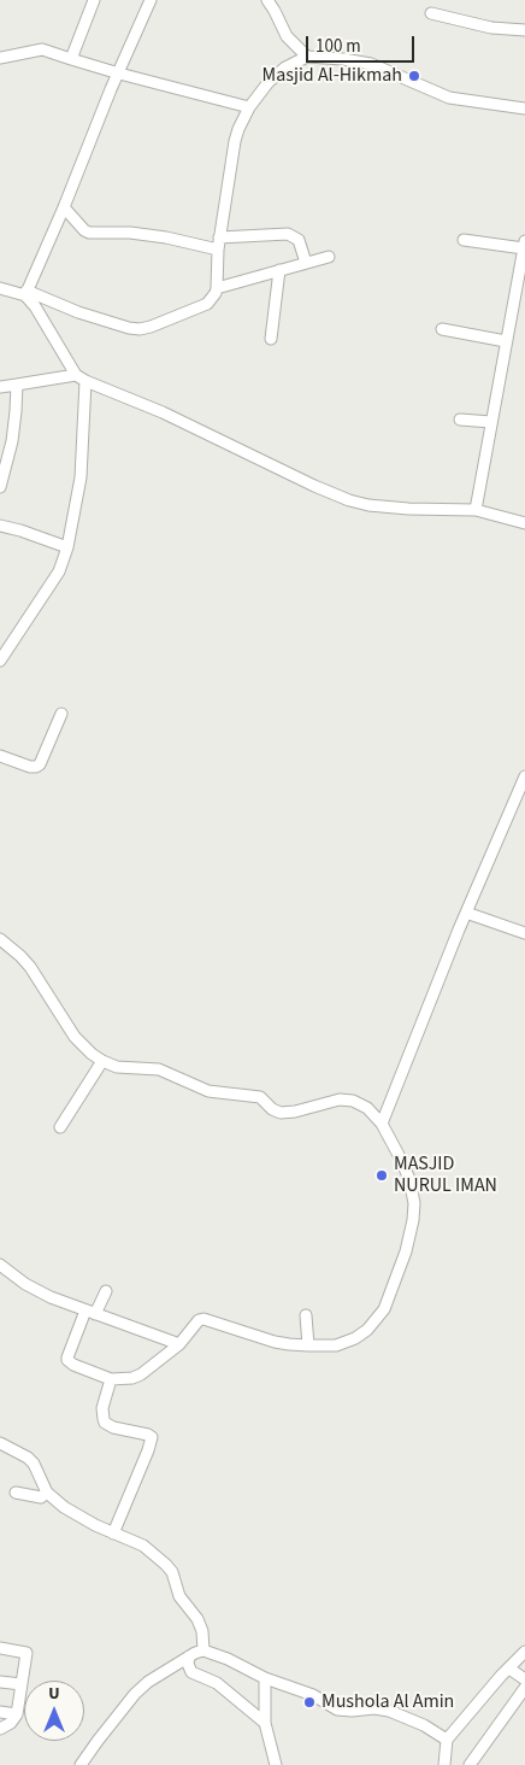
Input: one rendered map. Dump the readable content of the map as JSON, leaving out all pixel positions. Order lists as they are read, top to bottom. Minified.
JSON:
{"places":["Masjid Al-Hikmah","MASJID NURUL IMAN","Mushola Al Amin"],"scale_bar":"100 m","north":"top"}
